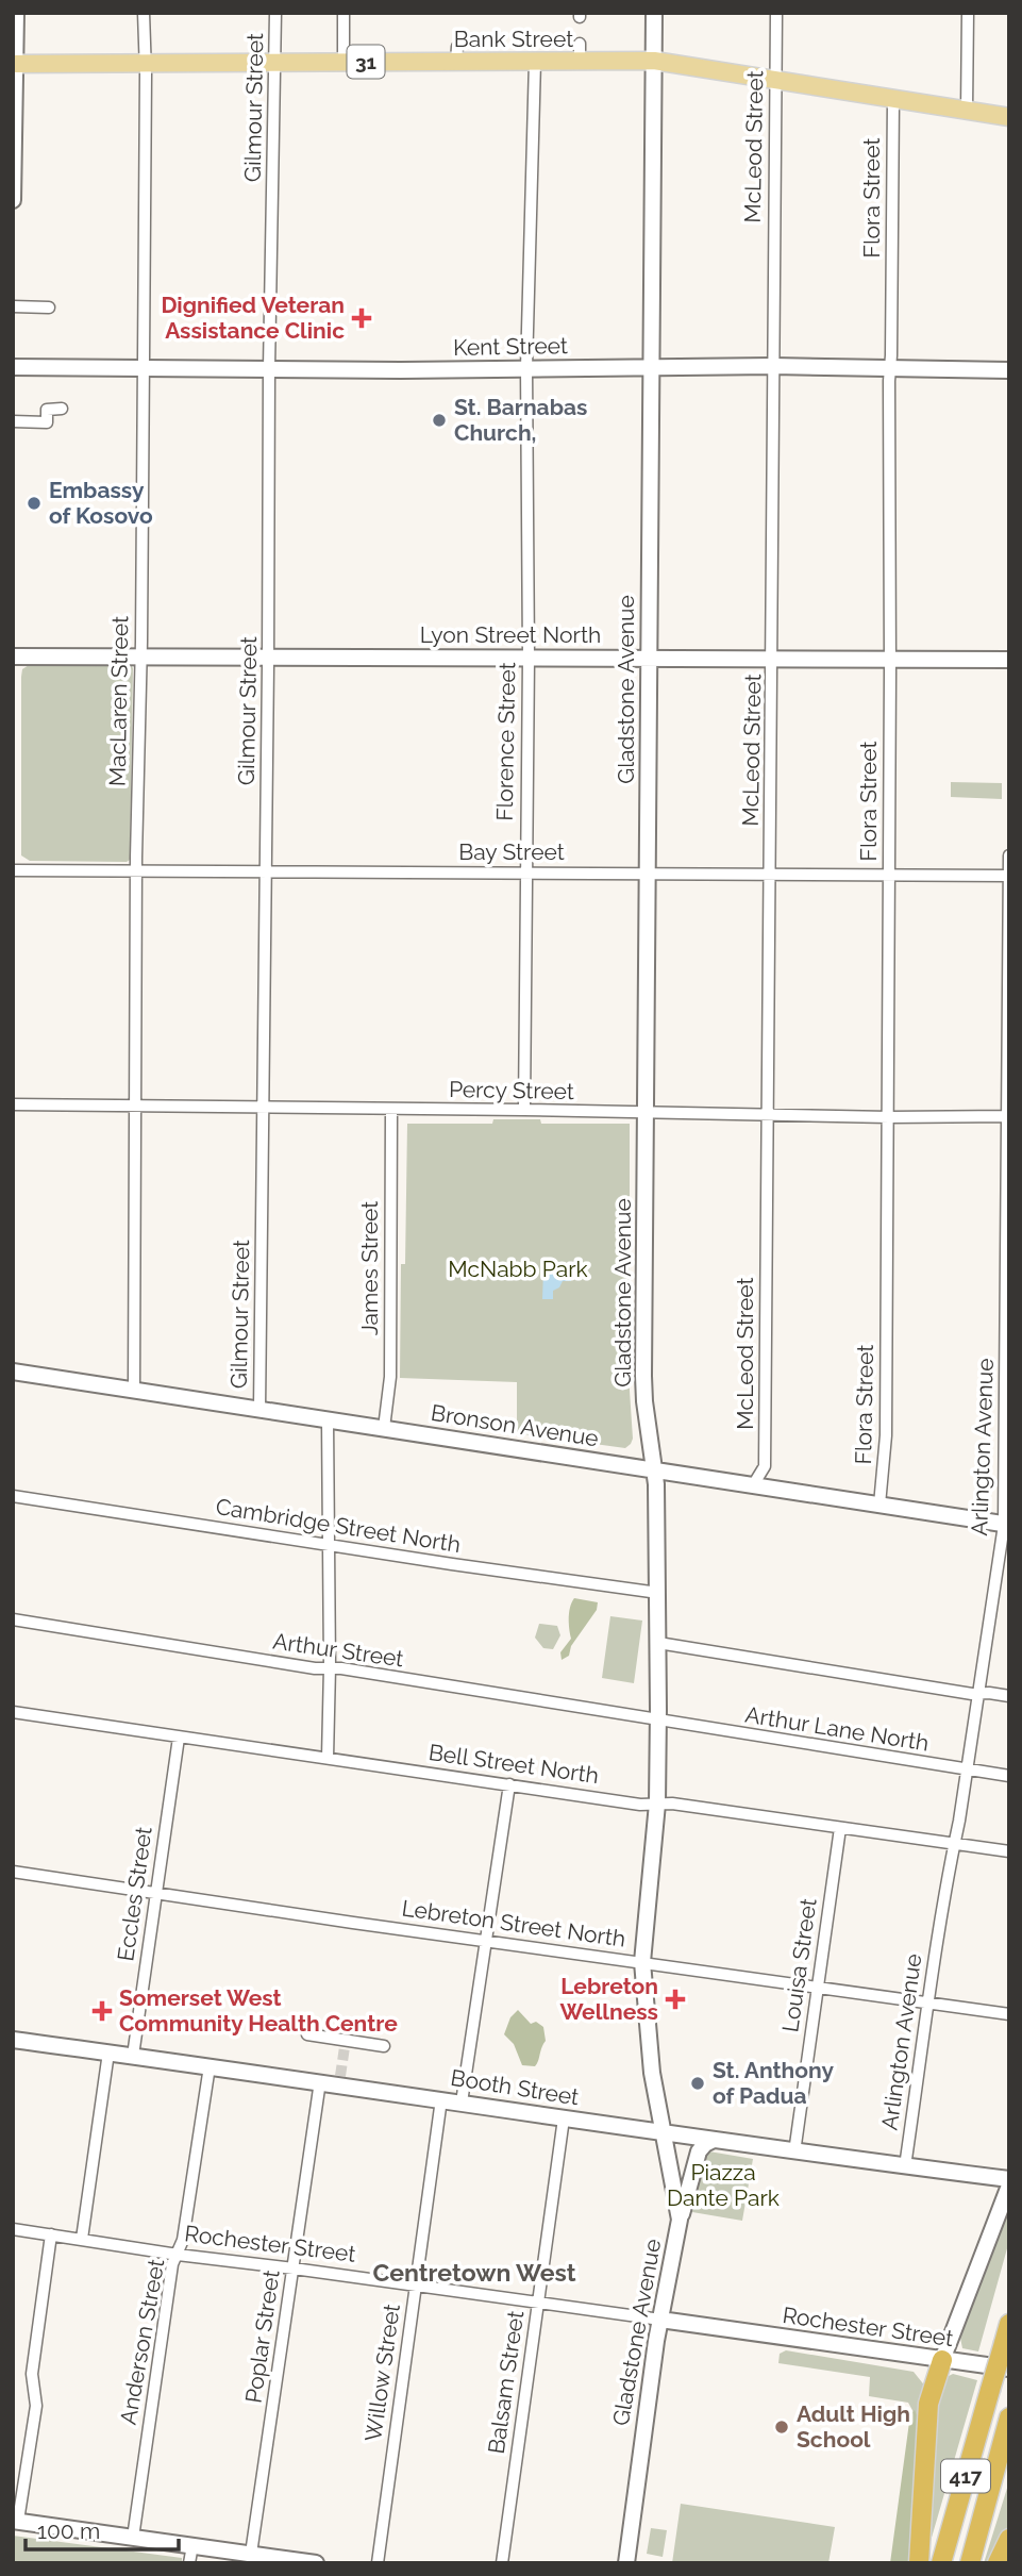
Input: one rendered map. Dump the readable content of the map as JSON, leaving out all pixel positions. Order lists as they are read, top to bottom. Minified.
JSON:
{"streets":{"highway":["417"],"main road":["Bank Street","31","Kent Street","Lyon Street North","Gladstone Avenue","Bronson Avenue","Booth Street","Rochester Street"],"street":["Gilmour Street","McLeod Street","Flora Street","MacLaren Street","Florence Street","Bay Street","Percy Street","James Street","Arlington Avenue","Cambridge Street North","Arthur Street","Arthur Lane North","Bell Street North","Eccles Street","Lebreton Street North","Louisa Street","Poplar Street","Anderson Street","Willow Street","Balsam Street"]},"crossings":[["Bank Street","Gilmour Street"],["Bank Street","McLeod Street"],["Bank Street","Flora Street"],["Bank Street","Gladstone Avenue"],["Bank Street","MacLaren Street"],["Bank Street","Florence Street"],["Gilmour Street","Kent Street"],["Gilmour Street","Lyon Street North"],["Gilmour Street","Bay Street"],["Gilmour Street","Percy Street"],["Gilmour Street","Bronson Avenue"],["McLeod Street","Kent Street"],["McLeod Street","Lyon Street North"],["McLeod Street","Bay Street"],["McLeod Street","Percy Street"],["McLeod Street","Bronson Avenue"],["Flora Street","Kent Street"],["Flora Street","Lyon Street North"],["Flora Street","Bay Street"],["Flora Street","Percy Street"],["Flora Street","Bronson Avenue"],["Kent Street","Gladstone Avenue"],["Kent Street","MacLaren Street"],["Kent Street","Florence Street"],["Lyon Street North","Gladstone Avenue"],["Lyon Street North","MacLaren Street"],["Lyon Street North","Florence Street"],["Gladstone Avenue","Bay Street"],["Gladstone Avenue","Percy Street"],["Gladstone Avenue","Bronson Avenue"],["Gladstone Avenue","Cambridge Street North"],["Gladstone Avenue","Arthur Street"],["Gladstone Avenue","Arthur Lane North"],["Gladstone Avenue","Bell Street North"],["Gladstone Avenue","Lebreton Street North"],["Gladstone Avenue","Booth Street"],["Gladstone Avenue","Rochester Street"],["MacLaren Street","Bay Street"],["MacLaren Street","Percy Street"],["MacLaren Street","Bronson Avenue"],["Florence Street","Bay Street"],["Florence Street","Percy Street"],["Bay Street","Arlington Avenue"],["Percy Street","James Street"],["Percy Street","Arlington Avenue"],["James Street","Bronson Avenue"],["Bronson Avenue","Arlington Avenue"],["Arlington Avenue","Arthur Lane North"],["Arlington Avenue","Bell Street North"],["Arlington Avenue","Lebreton Street North"],["Arlington Avenue","Booth Street"],["Arthur Street","Arthur Lane North"],["Bell Street North","Eccles Street"],["Bell Street North","Louisa Street"],["Eccles Street","Lebreton Street North"],["Eccles Street","Booth Street"],["Lebreton Street North","Louisa Street"],["Louisa Street","Booth Street"],["Booth Street","Poplar Street"],["Booth Street","Anderson Street"],["Booth Street","Willow Street"],["Booth Street","Balsam Street"],["Rochester Street","Poplar Street"],["Rochester Street","Anderson Street"],["Rochester Street","Willow Street"],["Rochester Street","Balsam Street"]],"districts":["Centretown West"],"parks":["McNabb Park","Piazza Dante Park"],"places":{"health":["Dignified Veteran Assistance Clinic","Lebreton Wellness","Somerset West Community Health Centre"],"other":["St. Barnabas Church,","Embassy of Kosovo","St. Anthony of Padua","Adult High School"]},"scale_bar":"100 m"}
